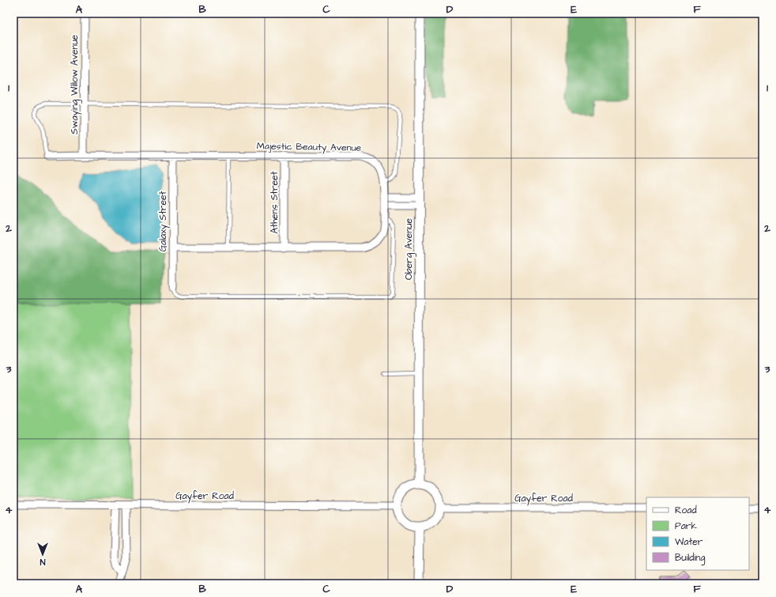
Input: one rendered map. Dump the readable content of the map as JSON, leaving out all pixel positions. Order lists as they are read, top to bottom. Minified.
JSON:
{"streets":{"street":["Swaying Willow Avenue","Majestic Beauty Avenue","Athens Street","Galaxy Street","Oberg Avenue","Gayfer Road"]},"crossings":[["Swaying Willow Avenue","Majestic Beauty Avenue"],["Majestic Beauty Avenue","Athens Street"],["Majestic Beauty Avenue","Galaxy Street"],["Oberg Avenue","Gayfer Road"]],"legend":["Road","Park","Water","Building"],"north":"bottom","grid":{"columns":["A","B","C","D","E","F"],"rows":["1","2","3","4"]}}
